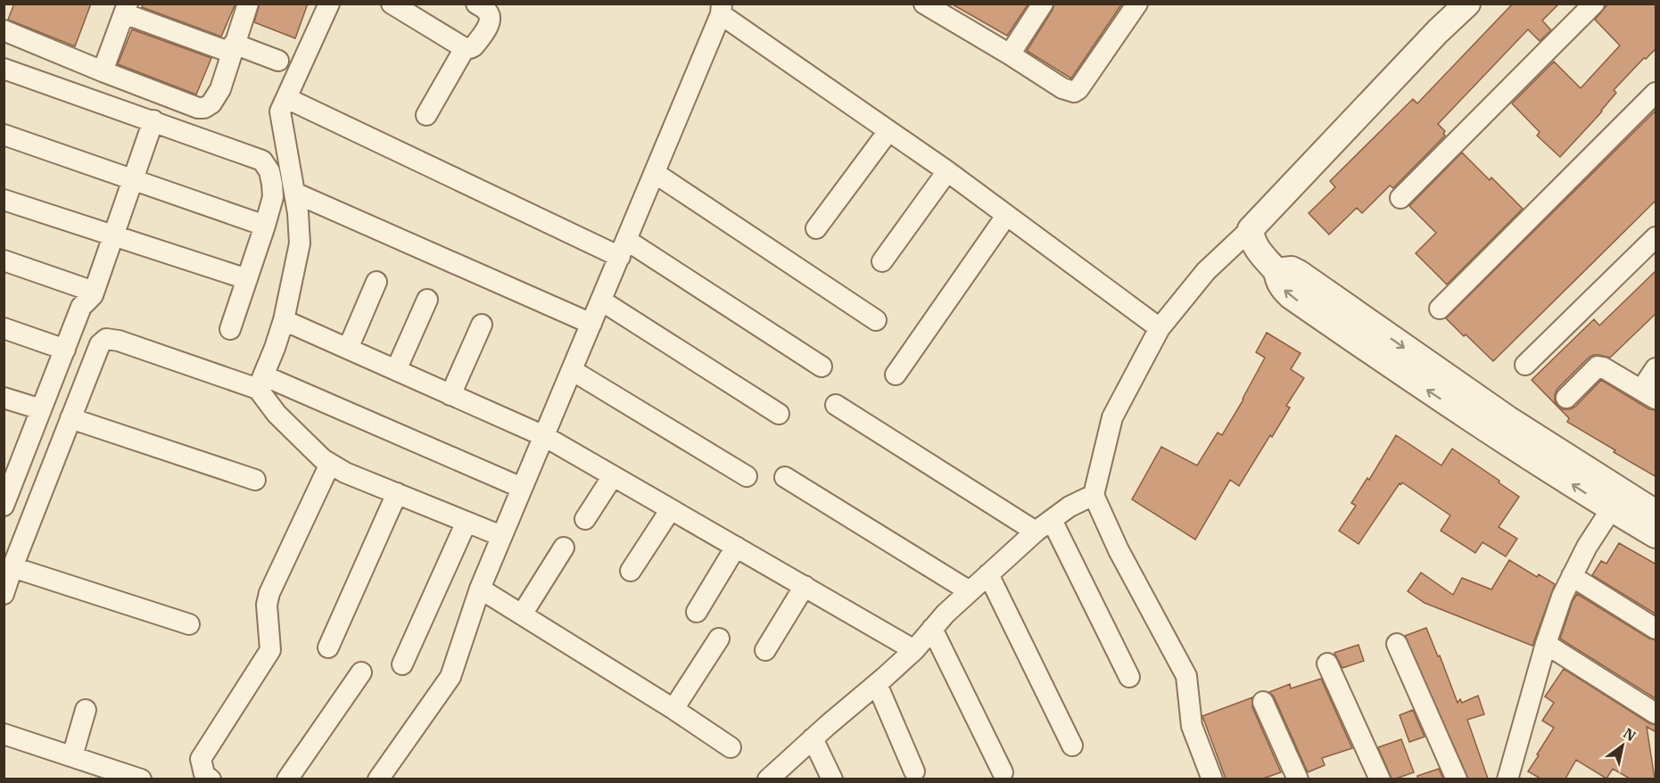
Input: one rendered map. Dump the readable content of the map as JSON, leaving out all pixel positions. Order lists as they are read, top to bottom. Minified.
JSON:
{"north":"top right"}
